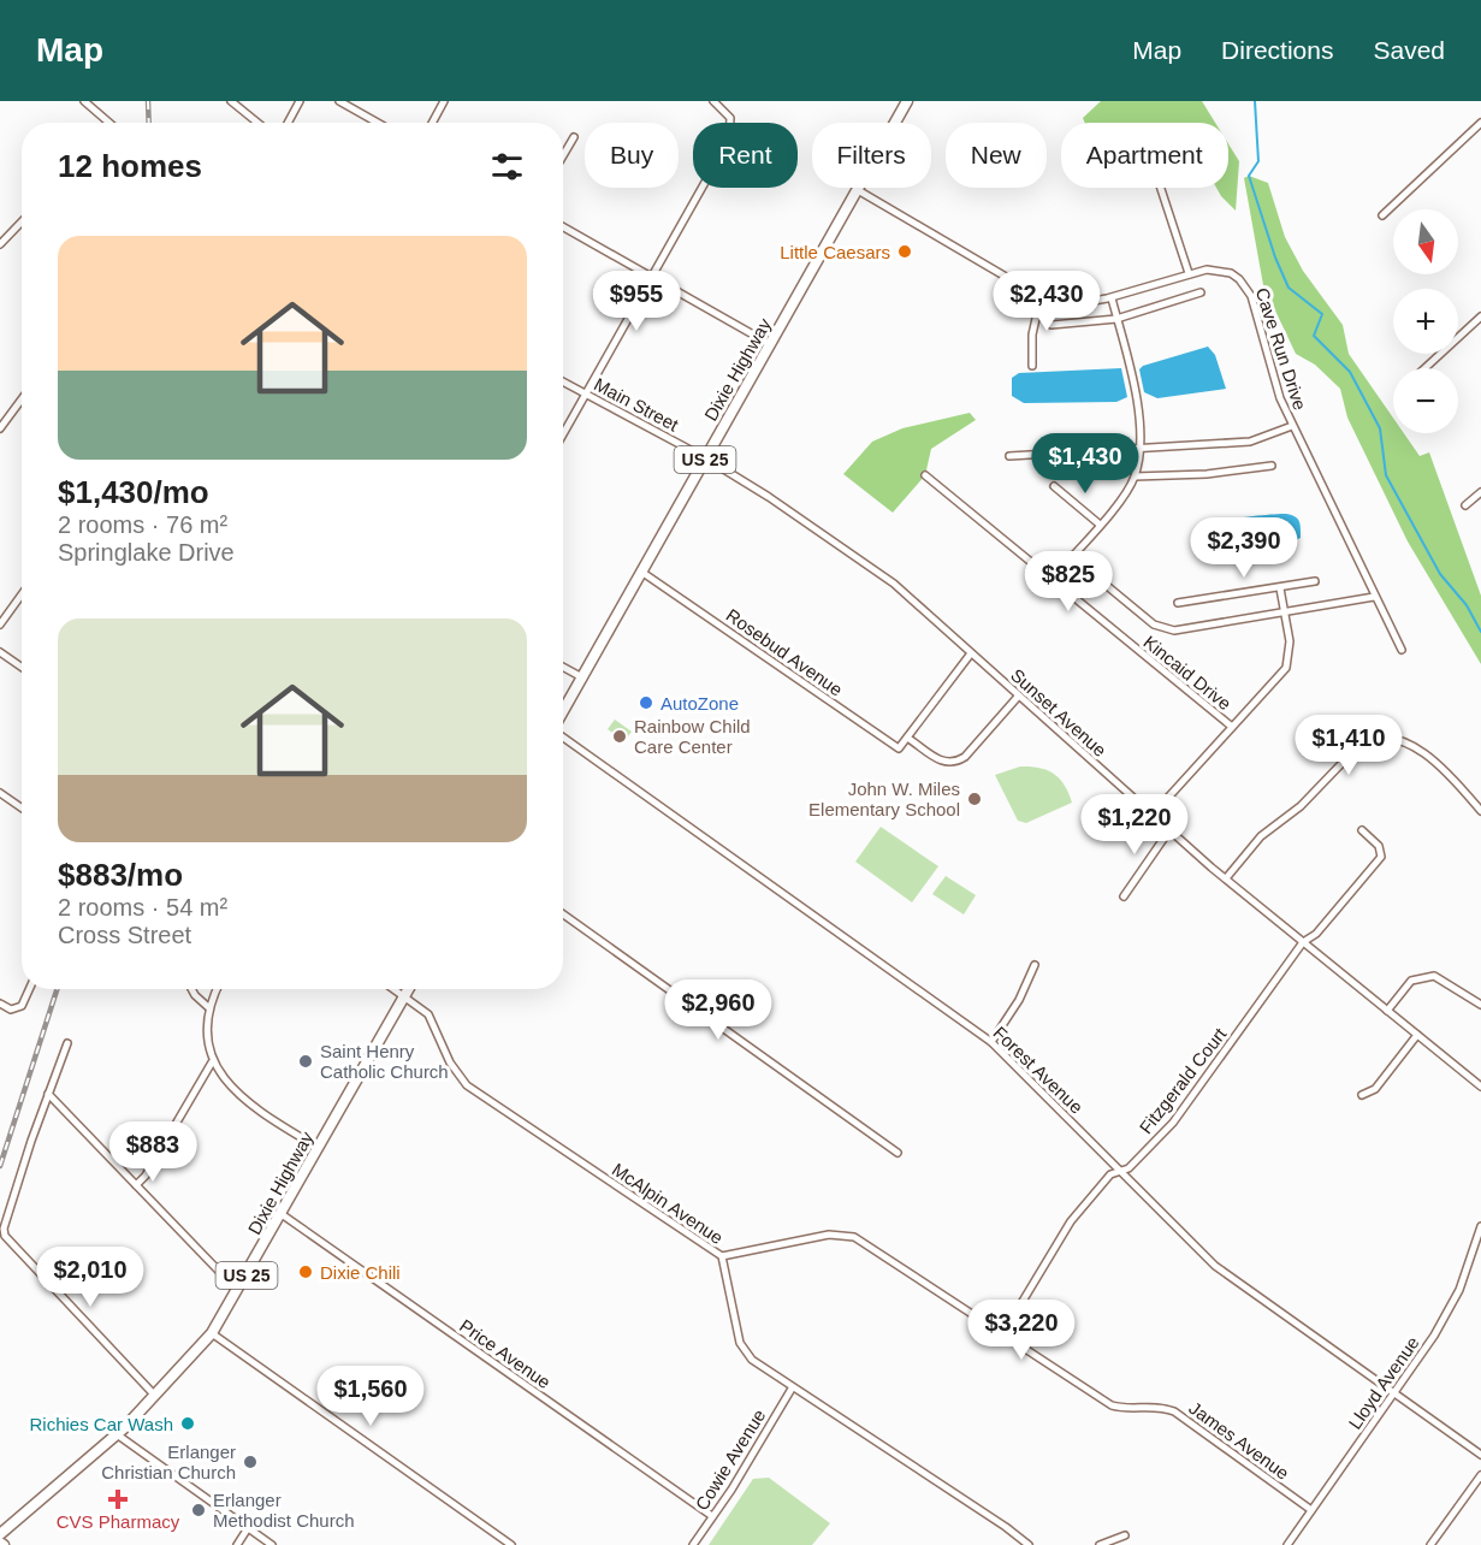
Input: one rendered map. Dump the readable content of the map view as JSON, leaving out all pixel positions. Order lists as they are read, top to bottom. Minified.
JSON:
{"streets":{"main road":["Dixie Highway","US 25"],"street":["Cave Run Drive","Main Street","Rosebud Avenue","Kincaid Drive","Sunset Avenue","Forest Avenue","Fitzgerald Court","McAlpin Avenue","Price Avenue","Lloyd Avenue","James Avenue","Cowie Avenue"]},"crossings":[["Cave Run Drive","Dixie Highway"],["Dixie Highway","Main Street"],["Dixie Highway","Rosebud Avenue"],["Dixie Highway","Sunset Avenue"],["Dixie Highway","McAlpin Avenue"],["Dixie Highway","Price Avenue"],["Main Street","Sunset Avenue"],["Sunset Avenue","Fitzgerald Court"],["Forest Avenue","Fitzgerald Court"],["Forest Avenue","Lloyd Avenue"],["Fitzgerald Court","James Avenue"],["McAlpin Avenue","James Avenue"],["McAlpin Avenue","Cowie Avenue"],["Price Avenue","Cowie Avenue"],["Lloyd Avenue","James Avenue"]],"places":{"other":["Little Caesars","AutoZone","Rainbow Child Care Center","John W. Miles Elementary School","Saint Henry Catholic Church","Dixie Chili","Richies Car Wash","Erlanger Christian Church","Erlanger Methodist Church"],"health":["CVS Pharmacy"]},"north":"bottom","page":{"header":"Map","nav":["Map","Directions","Saved"],"chip":["Buy","Rent","Filters","New","Apartment"],"heading":"12 homes","map_buttons":["+","−"],"list":[{"name":"$1,430/mo","note":"2 rooms · 76 m² · Springlake Drive"},{"name":"$883/mo","note":"2 rooms · 54 m² · Cross Street"}],"price":["$955","$2,430","$1,430","$2,390","$825","$1,410","$1,220","$2,960","$883","$2,010","$3,220","$1,560"]}}
